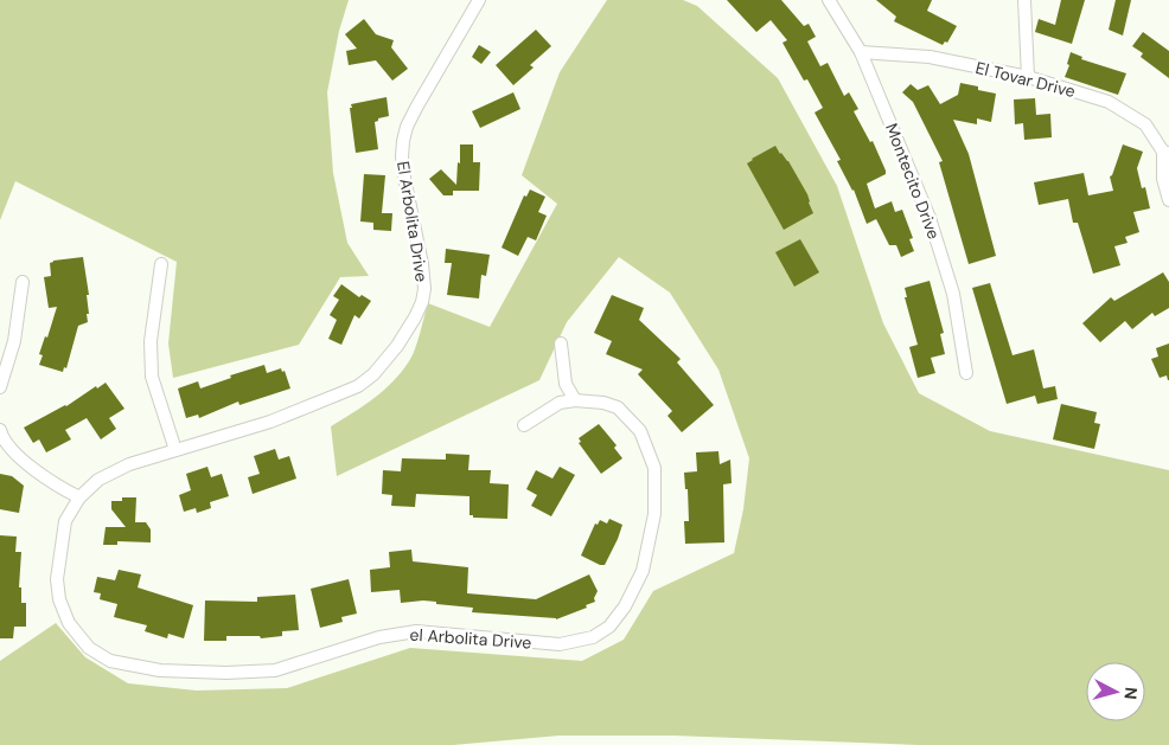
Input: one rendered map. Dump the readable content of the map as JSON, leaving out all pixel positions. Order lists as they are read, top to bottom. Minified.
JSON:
{"streets":{"street":["El Tovar Drive","Montecito Drive","El Arbolita Drive","el Arbolita Drive"]},"crossings":[["El Tovar Drive","Montecito Drive"],["El Arbolita Drive","el Arbolita Drive"]],"north":"right"}
